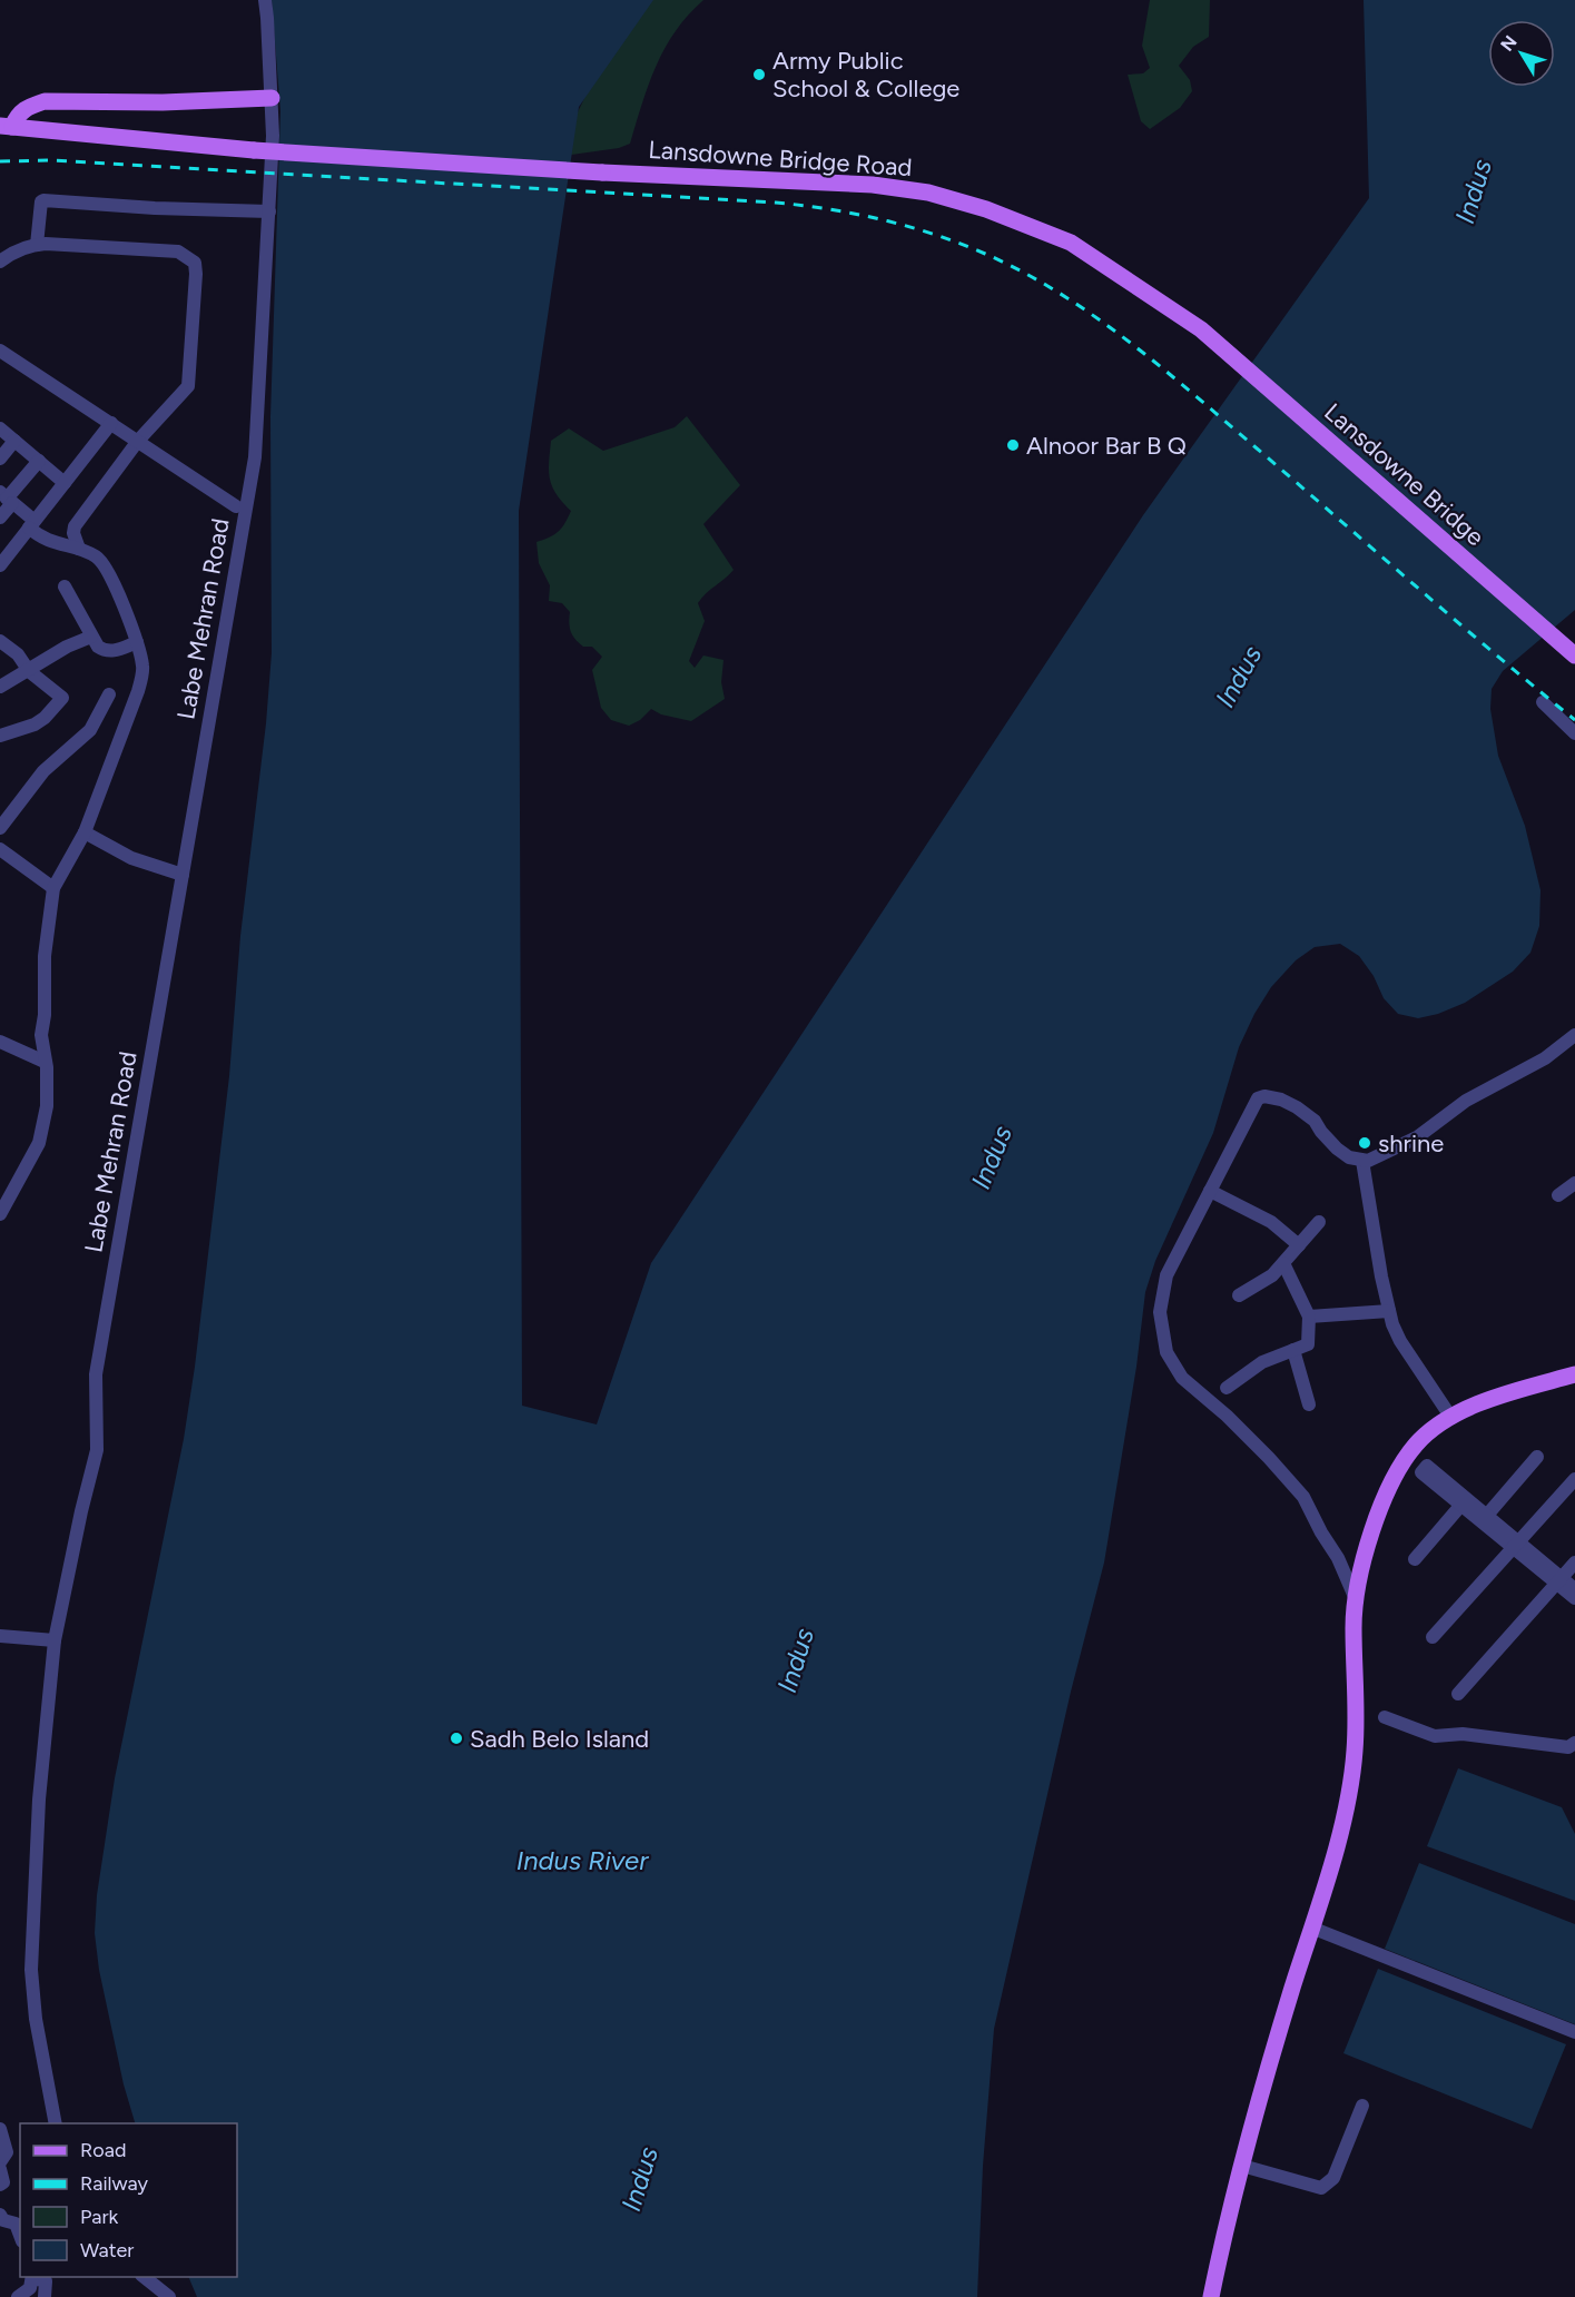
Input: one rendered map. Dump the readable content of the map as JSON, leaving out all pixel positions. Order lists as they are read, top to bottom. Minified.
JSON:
{"streets":{"main road":["Lansdowne Bridge Road","Lansdowne Bridge"],"street":["Labe Mehran Road"]},"crossings":[["Lansdowne Bridge Road","Lansdowne Bridge"]],"water":["Indus","Indus River"],"places":["Army Public School & College","Alnoor Bar B Q","shrine","Sadh Belo Island"],"legend":["Road","Railway","Park","Water"],"north":"top left"}
